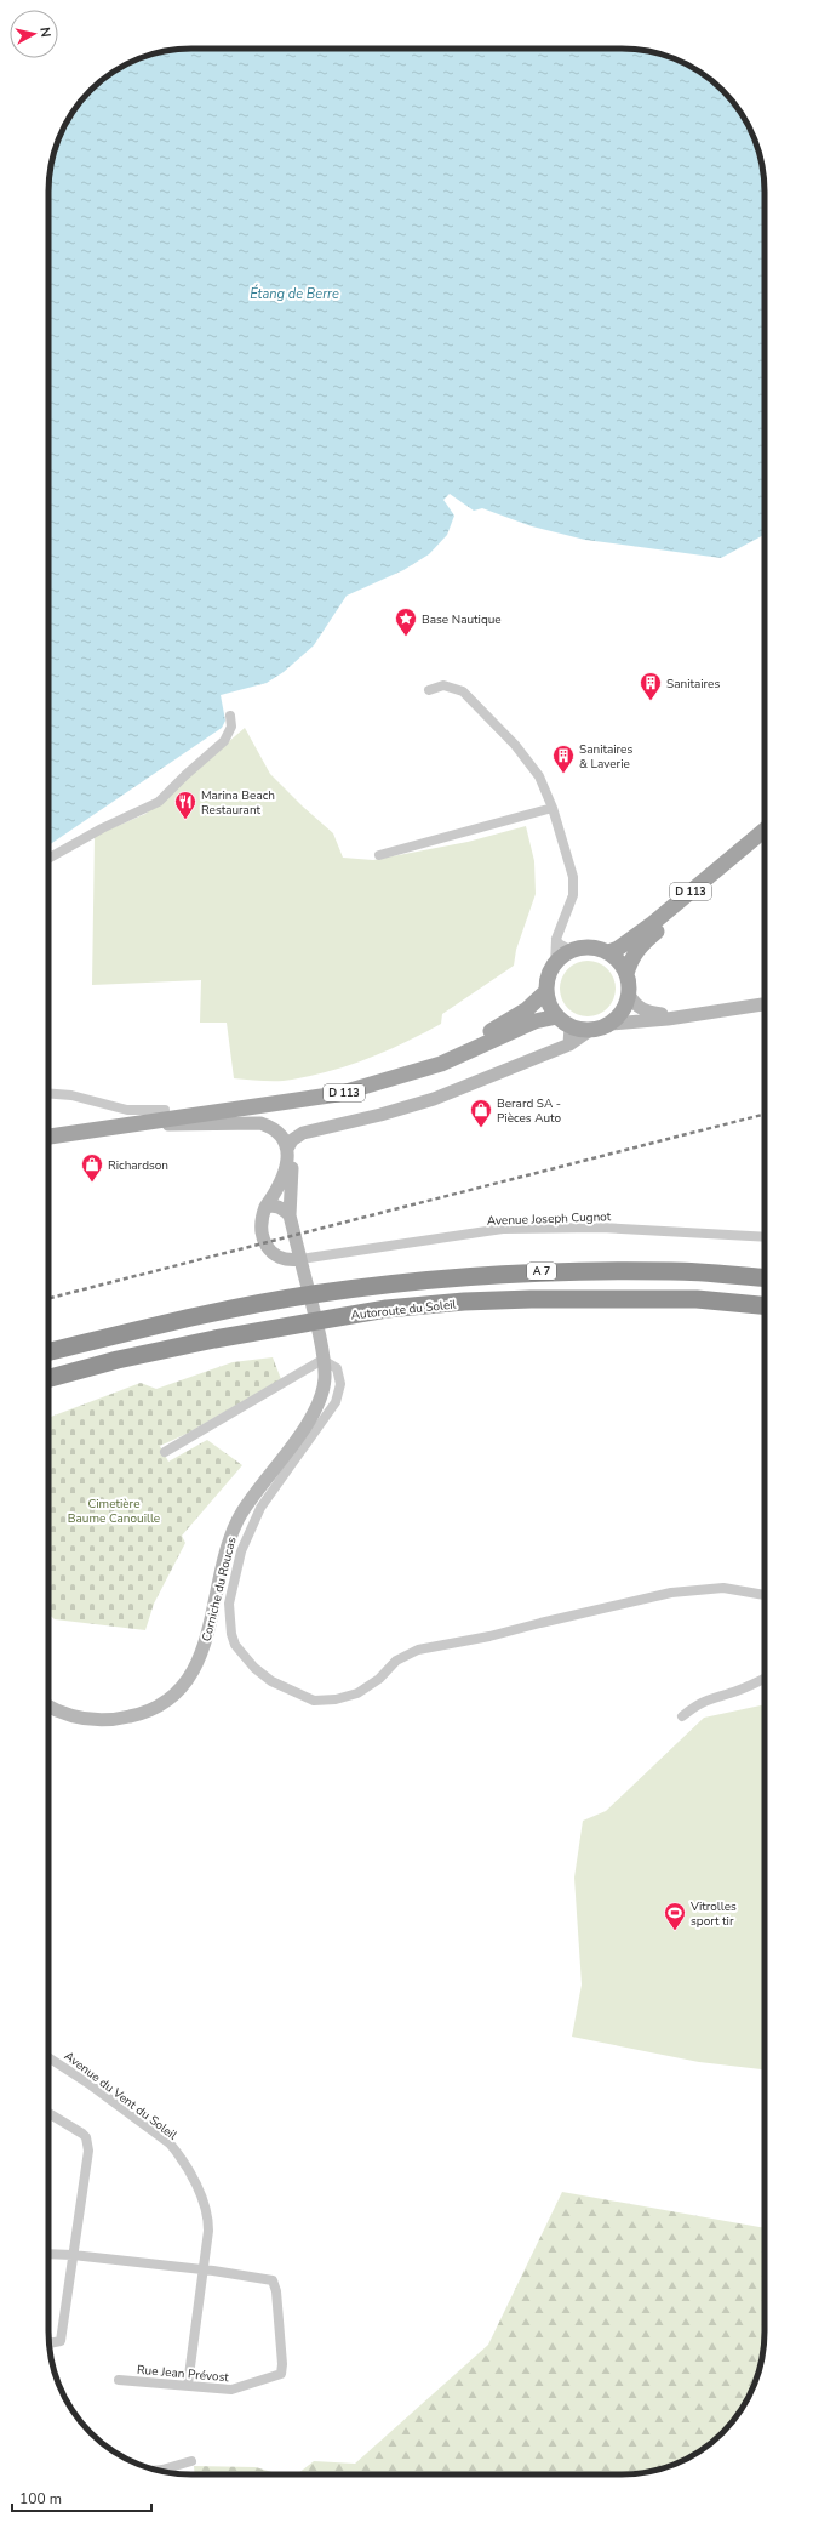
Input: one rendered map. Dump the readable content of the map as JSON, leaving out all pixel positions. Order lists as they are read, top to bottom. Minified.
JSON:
{"streets":{"highway":["A 7","Autoroute du Soleil"],"main road":["D 113","Corniche du Roucas"],"street":["Avenue Joseph Cugnot","Avenue du Vent du Soleil","Rue Jean Prévost"]},"crossings":[["Avenue Joseph Cugnot","Corniche du Roucas"],["Avenue du Vent du Soleil","Rue Jean Prévost"]],"water":["Étang de Berre"],"parks":["Cimetière Baume Canouille"],"places":{"place":["Base Nautique"],"building":["Sanitaires","Sanitaires & Laverie"],"restaurant":["Marina Beach Restaurant"],"shop":["Berard SA - Pièces Auto","Richardson"],"sports":["Vitrolles sport tir"]},"scale_bar":"100 m","north":"right"}
